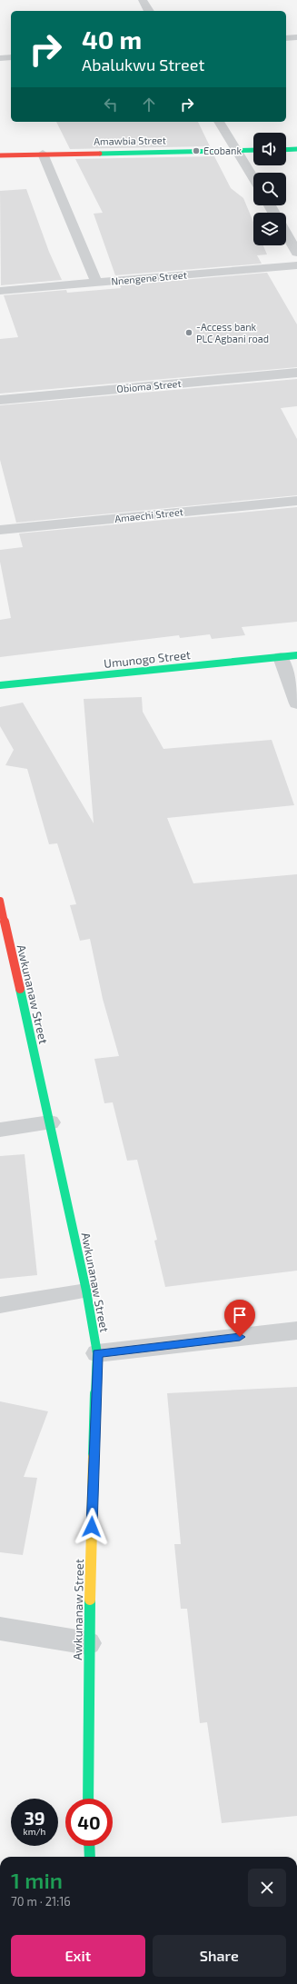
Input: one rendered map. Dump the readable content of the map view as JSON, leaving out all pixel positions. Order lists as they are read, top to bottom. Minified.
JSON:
{"streets":{"street":["Amawbia Street","Nnengene Street","Obioma Street","Amaechi Street","Umunogo Street","Awkunanaw Street"]},"places":["Ecobank","-Access bank PLC Agbani road"],"page":{"turn":["40 m","Abalukwu Street"],"speed":"39 km/h","limit":"40","heading":["1 min","70 m · 21:16"],"buttons":["Exit","Share"]}}
